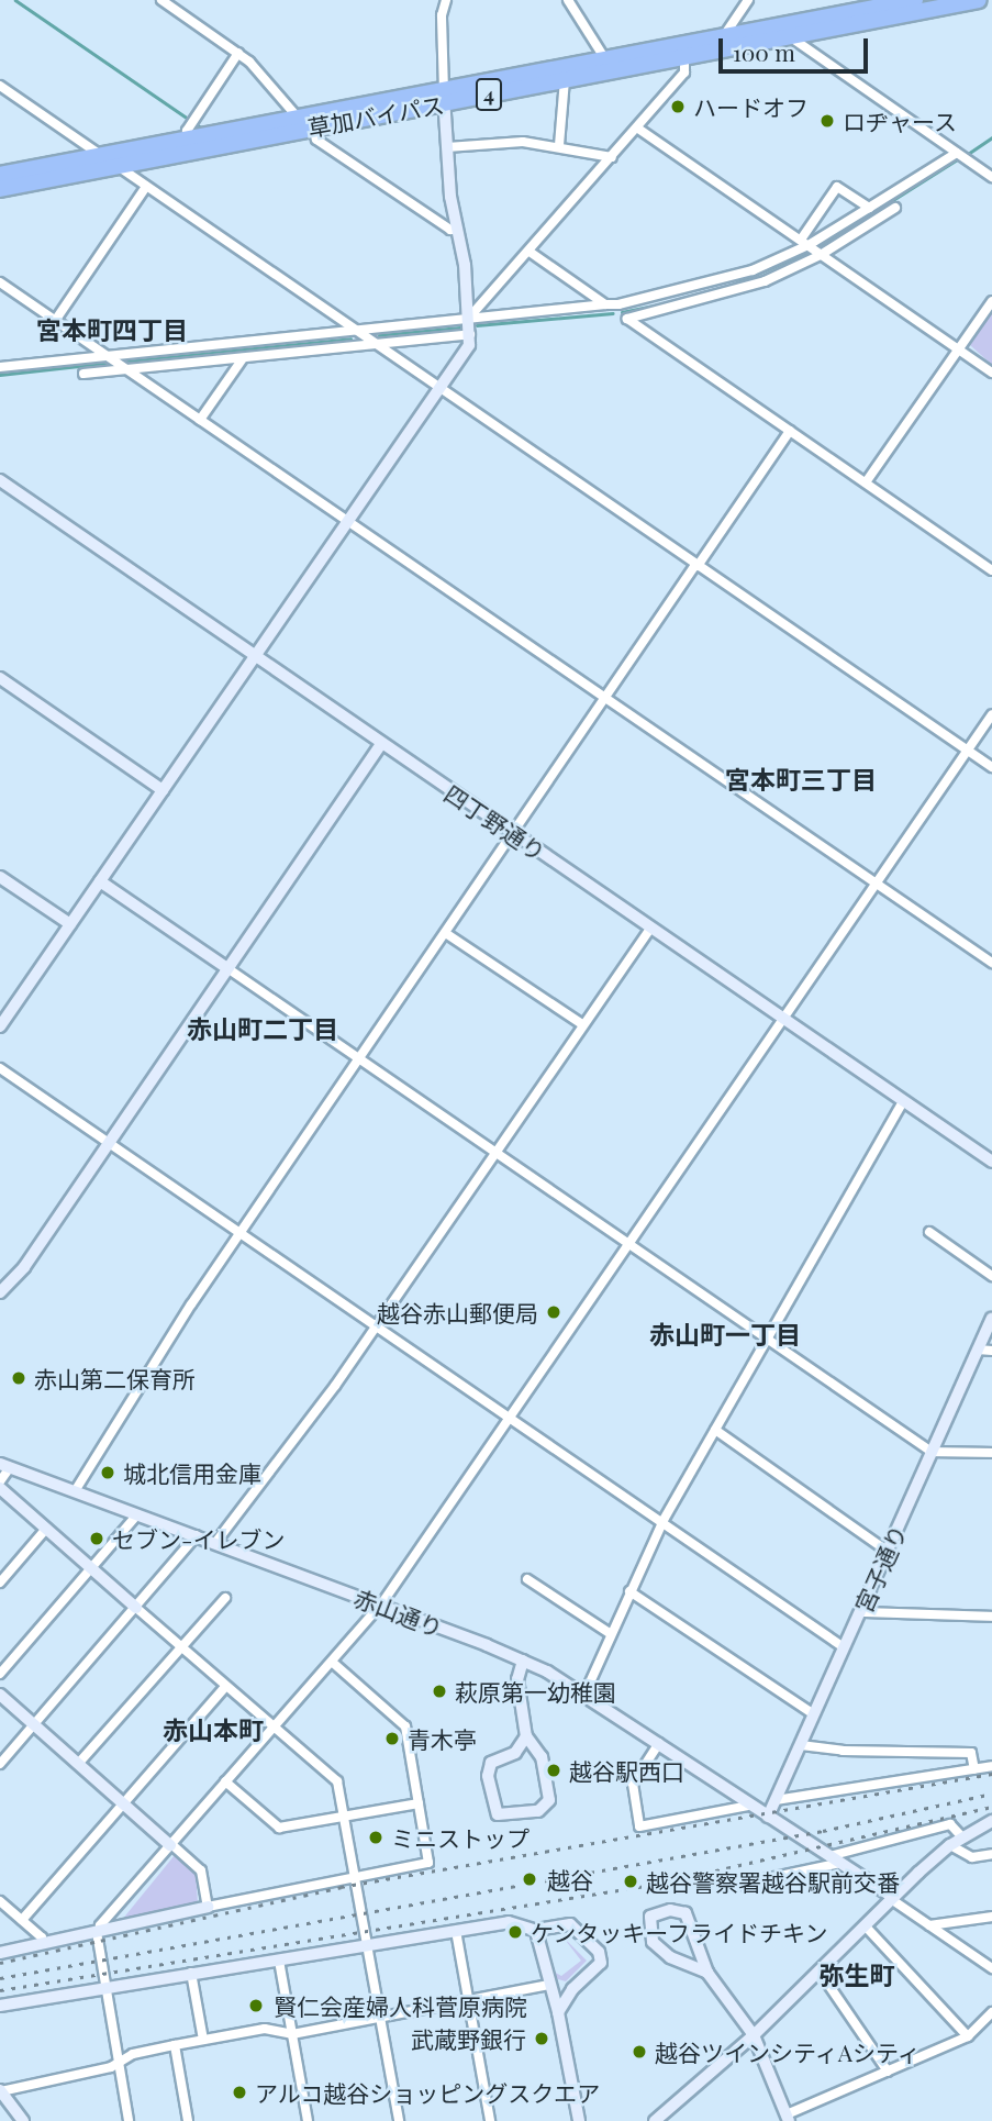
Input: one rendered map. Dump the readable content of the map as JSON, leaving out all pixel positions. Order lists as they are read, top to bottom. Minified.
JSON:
{"streets":{"highway":["4","草加バイパス"],"street":["四丁野通り","宮子通り","赤山通り"]},"crossings":[["宮子通り","赤山通り"]],"districts":["宮本町四丁目","宮本町三丁目","赤山町二丁目","赤山町一丁目","赤山本町","弥生町"],"places":["ハードオフ","ロヂャース","越谷赤山郵便局","赤山第二保育所","城北信用金庫","セブン-イレブン","萩原第一幼稚園","青木亭","越谷駅西口","ミニストップ","越谷","越谷警察署越谷駅前交番","ケンタッキーフライドチキン","賢仁会産婦人科菅原病院","武蔵野銀行","越谷ツインシティAシティ","アルコ越谷ショッピングスクエア"],"scale_bar":"100 m"}
